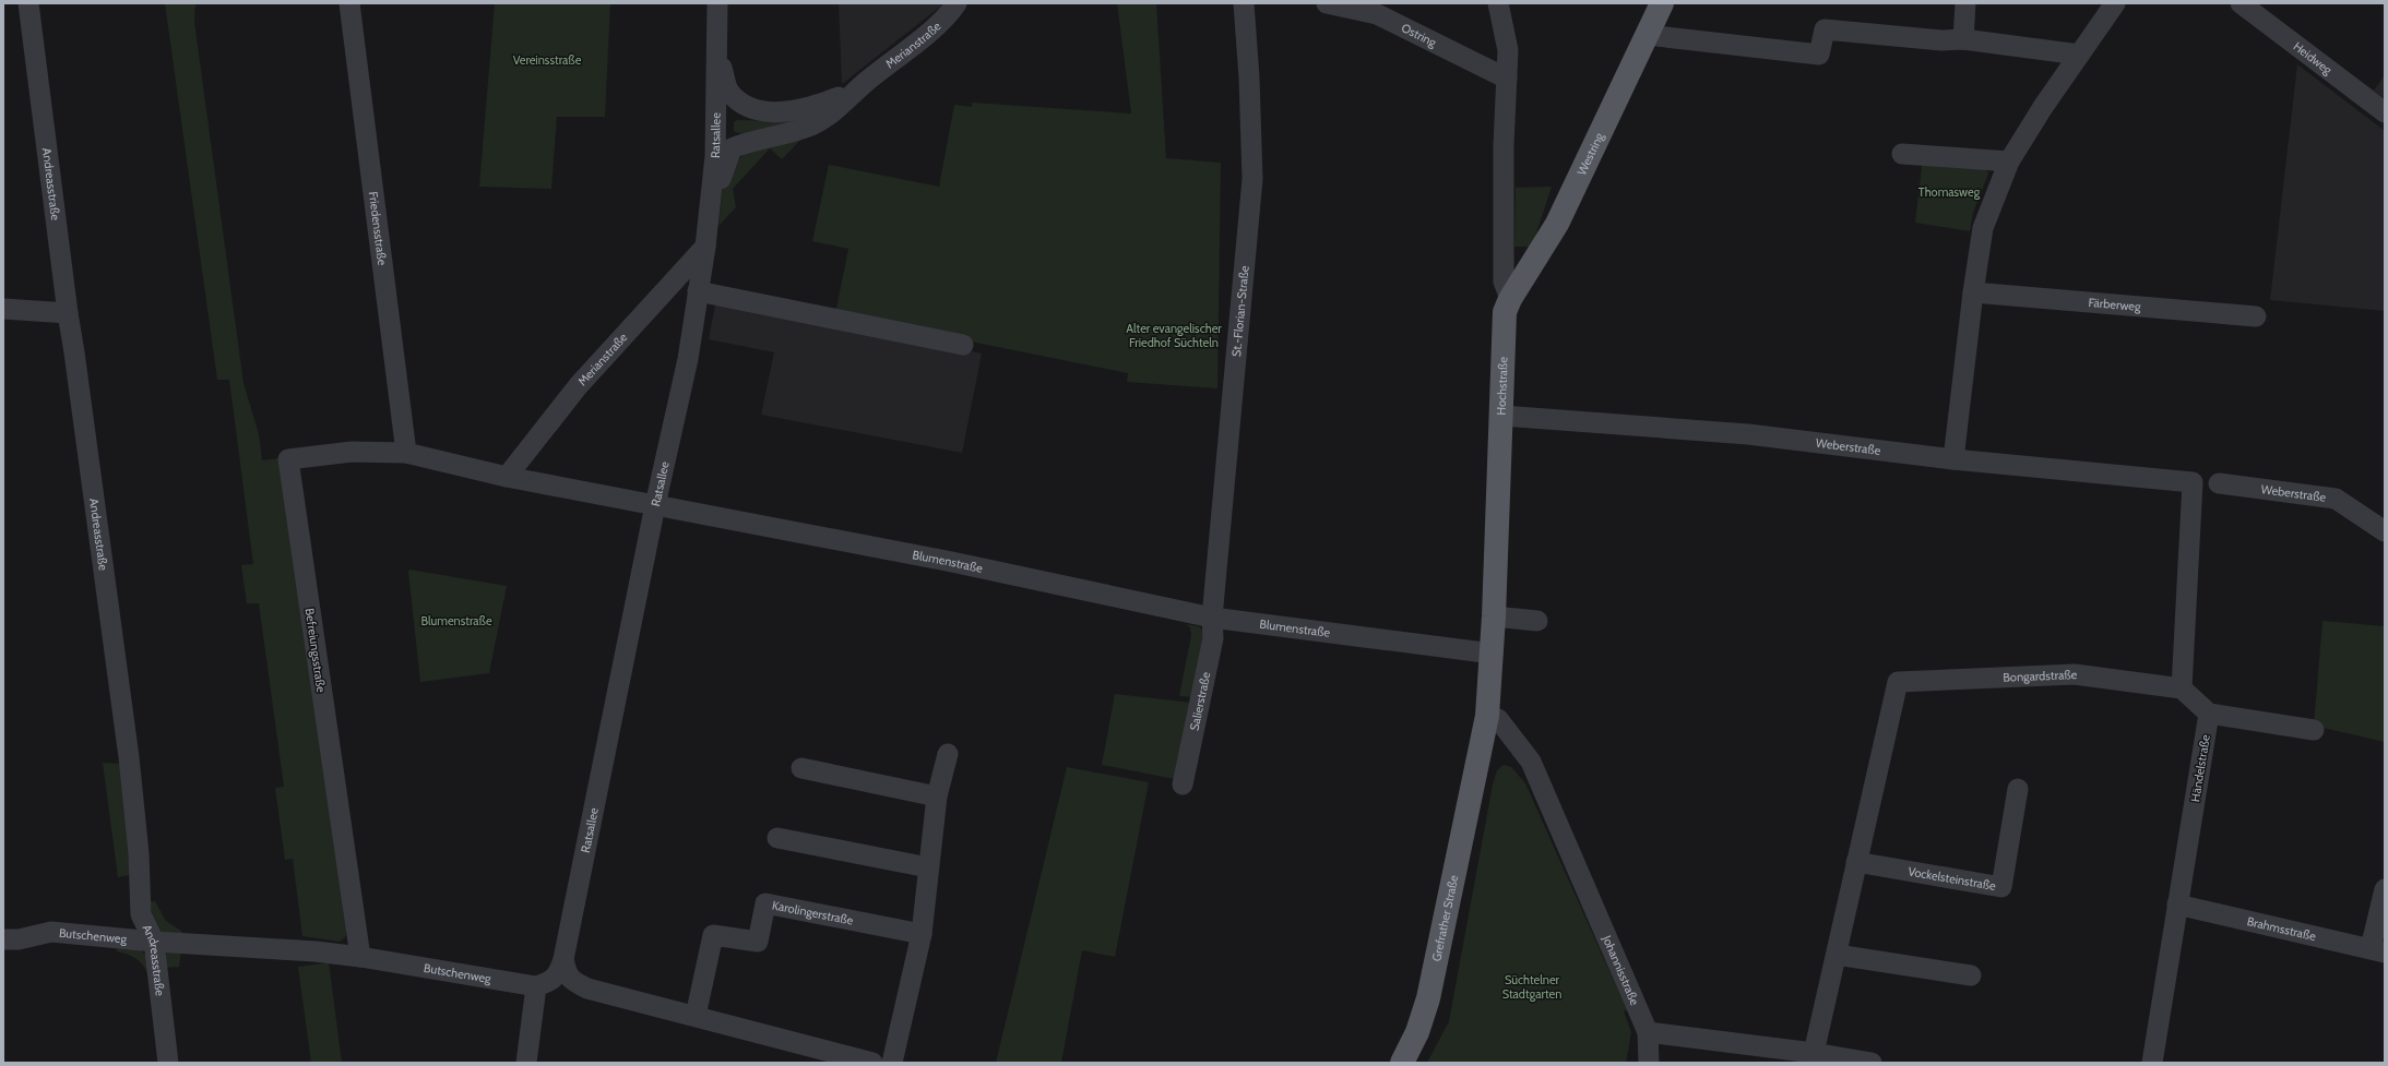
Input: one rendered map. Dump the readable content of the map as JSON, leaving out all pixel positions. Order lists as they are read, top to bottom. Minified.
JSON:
{"streets":{"main road":["Westring","Hochstraße","Grefrather Straße"],"street":["Ostring","Merianstraße","Heidweg","Ratsallee","Andreasstraße","Friedensstraße","Färberweg","St.-Florian-Straße","Weberstraße","Blumenstraße","Befreiungsstraße","Bongardstraße","Salierstraße","Händelstraße","Vockelsteinstraße","Karolingerstraße","Brahmsstraße","Butschenweg","Johannisstraße"]},"crossings":[["Merianstraße","Ratsallee"],["Merianstraße","Blumenstraße"],["Ratsallee","Blumenstraße"],["Westring","Hochstraße"],["Andreasstraße","Butschenweg"],["Friedensstraße","Blumenstraße"],["Friedensstraße","Befreiungsstraße"],["St.-Florian-Straße","Blumenstraße"],["St.-Florian-Straße","Salierstraße"],["Hochstraße","Weberstraße"],["Hochstraße","Blumenstraße"],["Hochstraße","Grefrather Straße"],["Hochstraße","Johannisstraße"],["Weberstraße","Bongardstraße"],["Blumenstraße","Befreiungsstraße"],["Blumenstraße","Salierstraße"],["Befreiungsstraße","Butschenweg"],["Bongardstraße","Vockelsteinstraße"],["Händelstraße","Brahmsstraße"]],"parks":["Vereinsstraße","Thomasweg","Alter evangelischer Friedhof Süchteln","Blumenstraße","Süchtelner Stadtgarten"]}
